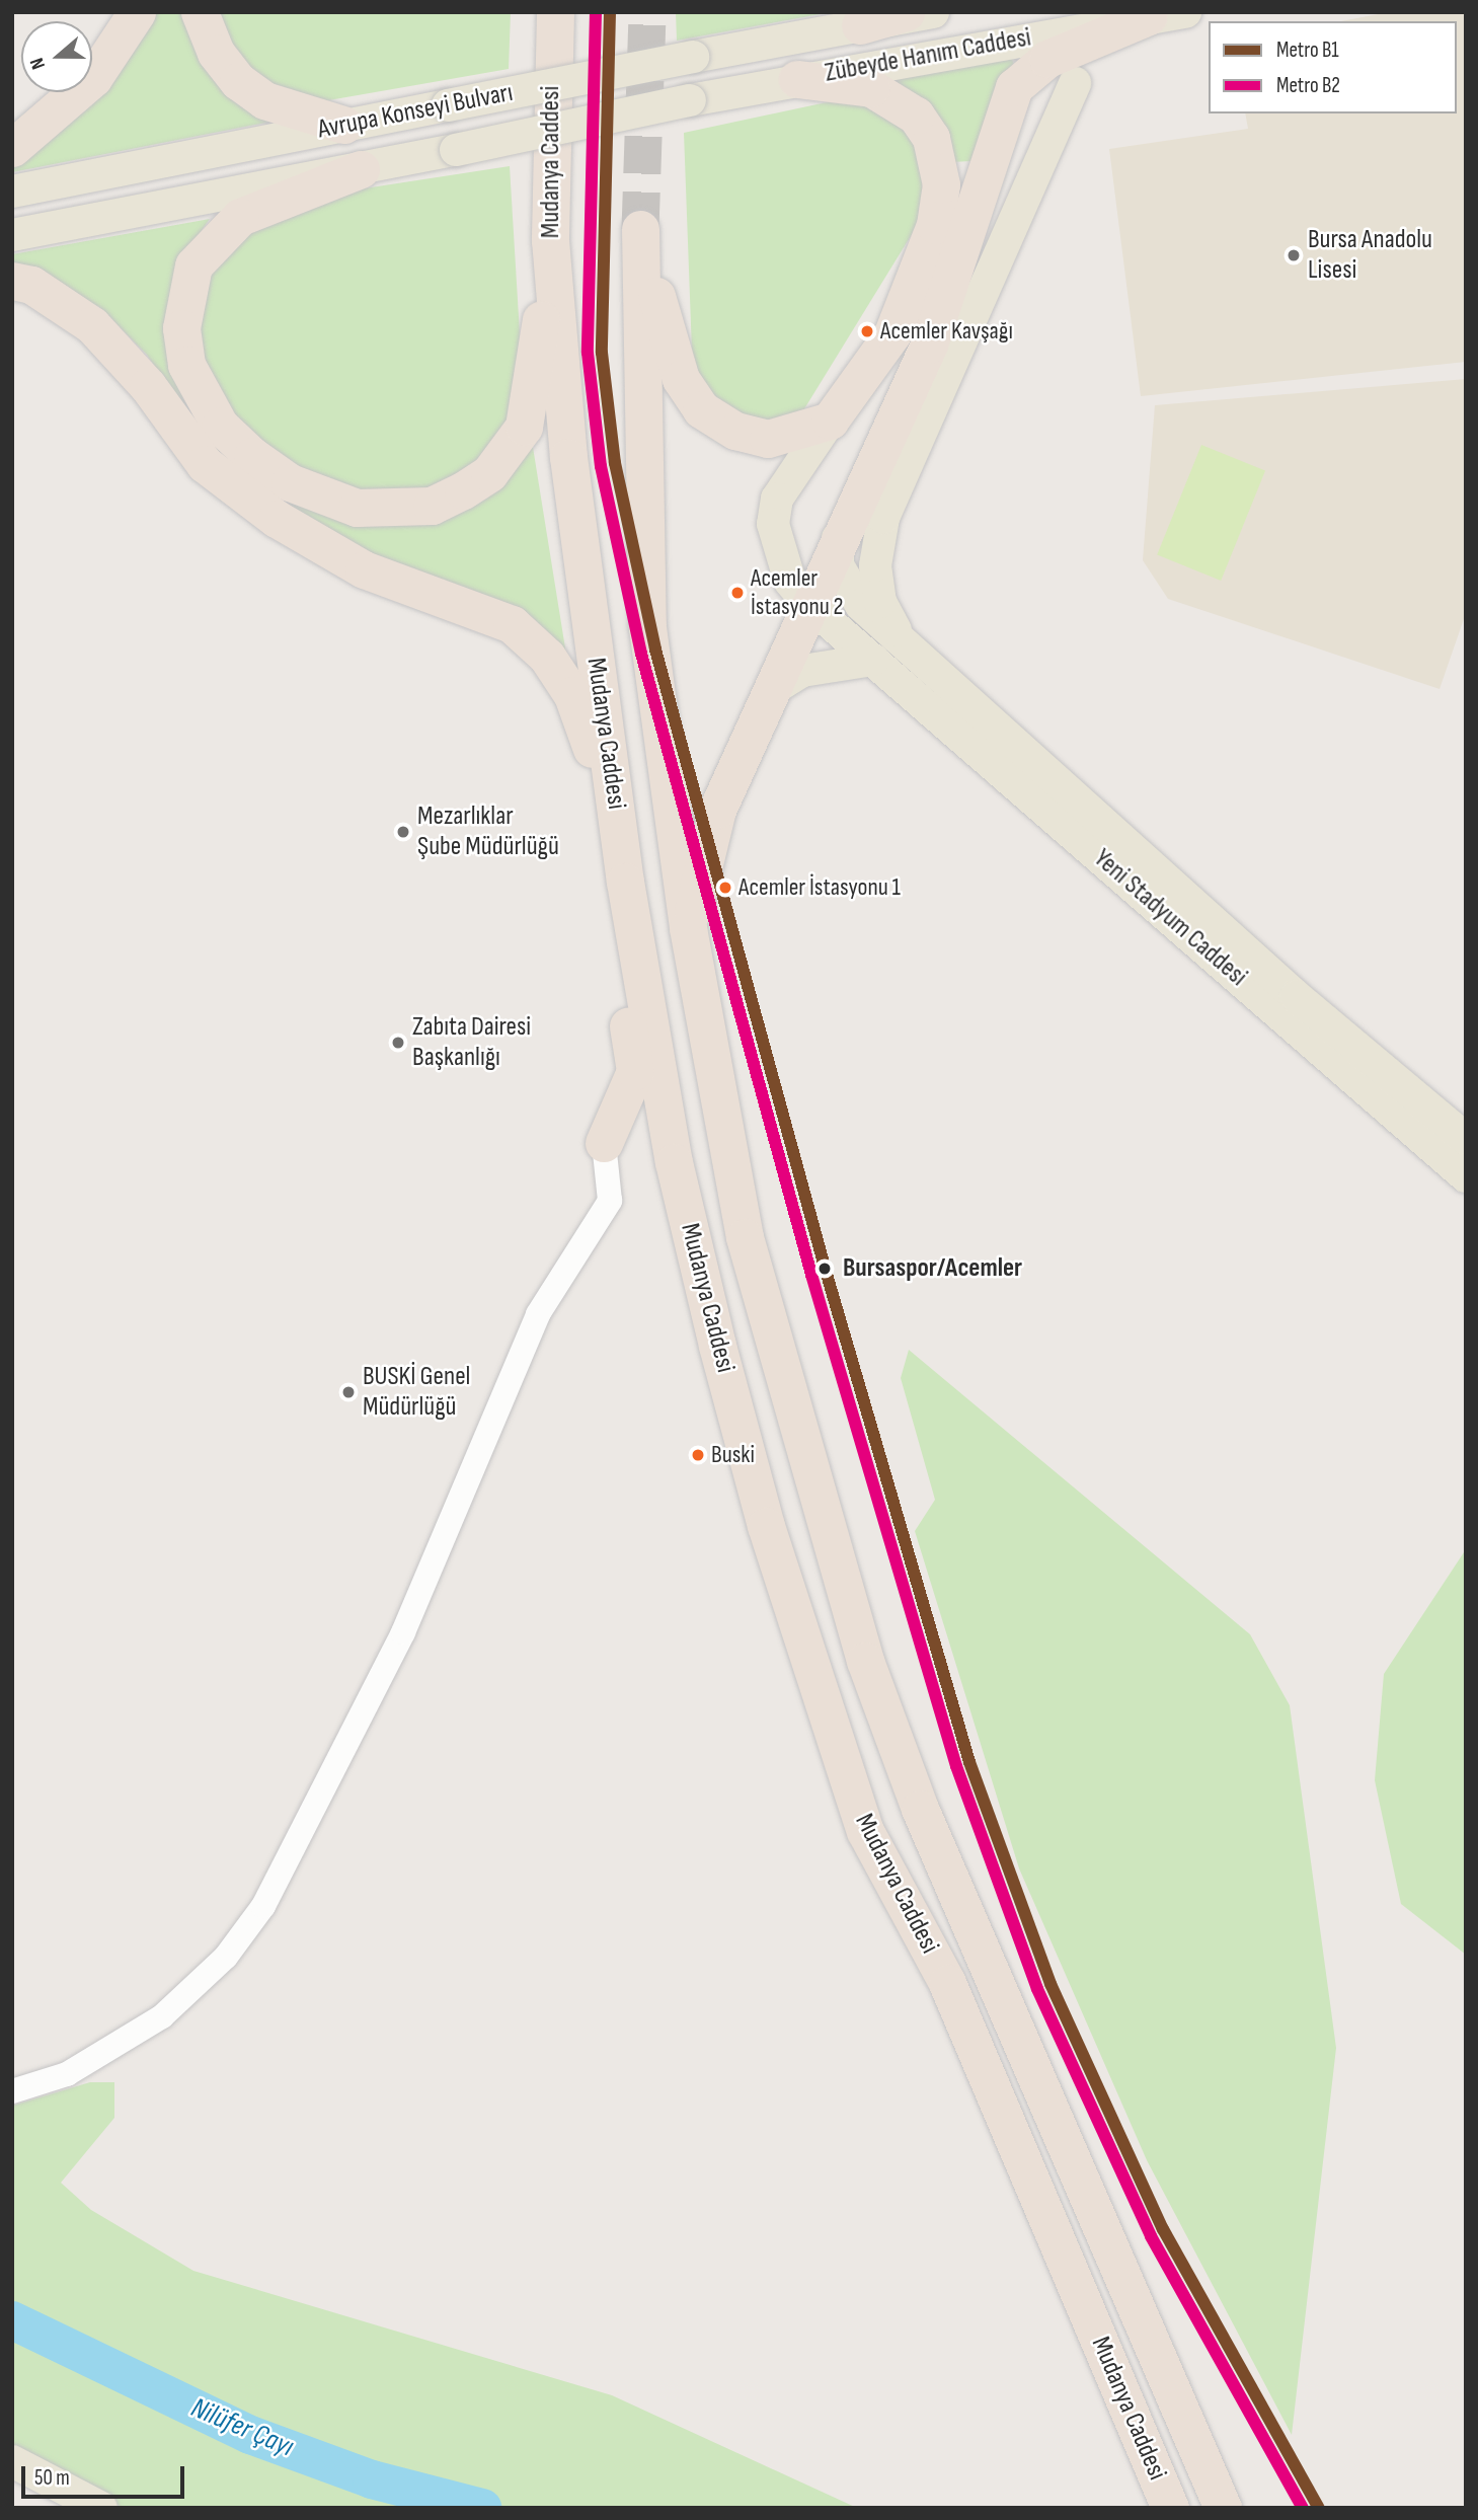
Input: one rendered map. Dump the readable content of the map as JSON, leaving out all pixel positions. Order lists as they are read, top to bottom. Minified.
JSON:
{"streets":{"highway":["Mudanya Caddesi"],"main road":["Zübeyde Hanım Caddesi","Avrupa Konseyi Bulvarı","Yeni Stadyum Caddesi"]},"crossings":[["Zübeyde Hanım Caddesi","Avrupa Konseyi Bulvarı"],["Mudanya Caddesi","Yeni Stadyum Caddesi"]],"water":["Nilüfer Çayı"],"places":["Bursa Anadolu Lisesi","Acemler Kavşağı","Acemler İstasyonu 2","Mezarlıklar Şube Müdürlüğü","Acemler İstasyonu 1","Zabıta Dairesi Başkanlığı","Bursaspor/Acemler","BUSKİ Genel Müdürlüğü","Buski"],"lines":["metro line B1","metro line B2"],"legend":["Metro B1","Metro B2"],"scale_bar":"50 m","north":"left"}
